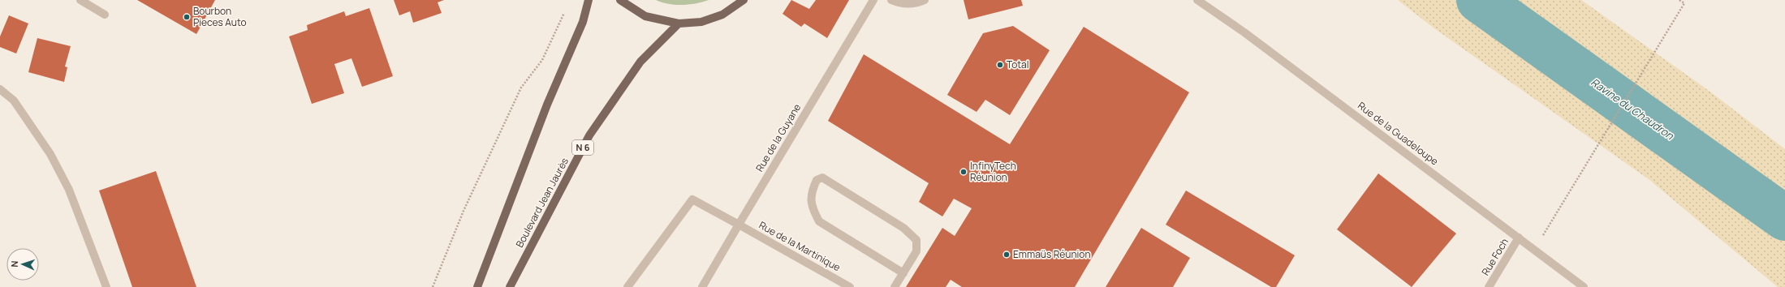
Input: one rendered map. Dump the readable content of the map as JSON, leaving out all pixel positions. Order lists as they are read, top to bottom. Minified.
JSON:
{"streets":{"main road":["N 6","Boulevard Jean Jaurès"],"street":["Rue de la Guadeloupe","Rue de la Guyane","Rue de la Martinique","Rue Foch"]},"crossings":[["Rue de la Guadeloupe","Rue Foch"],["Rue de la Guyane","Rue de la Martinique"]],"water":["Ravine du Chaudron"],"places":["Bourbon Pieces Auto","Total","InfinyTech Réunion","Emmaüs Réunion"],"north":"left"}
